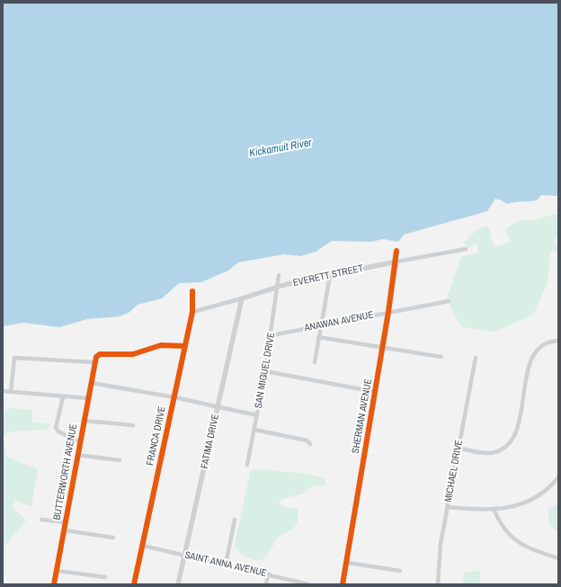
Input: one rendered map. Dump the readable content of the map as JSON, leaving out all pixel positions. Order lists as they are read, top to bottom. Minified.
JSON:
{"streets":{"street":["EVERETT STREET","ANAWAN AVENUE","SAN MIGUEL DRIVE","SHERMAN AVENUE","FRANCA DRIVE","FATIMA DRIVE","MICHAEL DRIVE","BUTTERWORTH AVENUE","SAINT ANNA AVENUE"]},"crossings":[["EVERETT STREET","SAN MIGUEL DRIVE"],["EVERETT STREET","SHERMAN AVENUE"],["EVERETT STREET","FRANCA DRIVE"],["EVERETT STREET","FATIMA DRIVE"],["ANAWAN AVENUE","SAN MIGUEL DRIVE"],["ANAWAN AVENUE","SHERMAN AVENUE"],["FRANCA DRIVE","SAINT ANNA AVENUE"],["FATIMA DRIVE","SAINT ANNA AVENUE"]],"water":["Kickamuit River"]}
